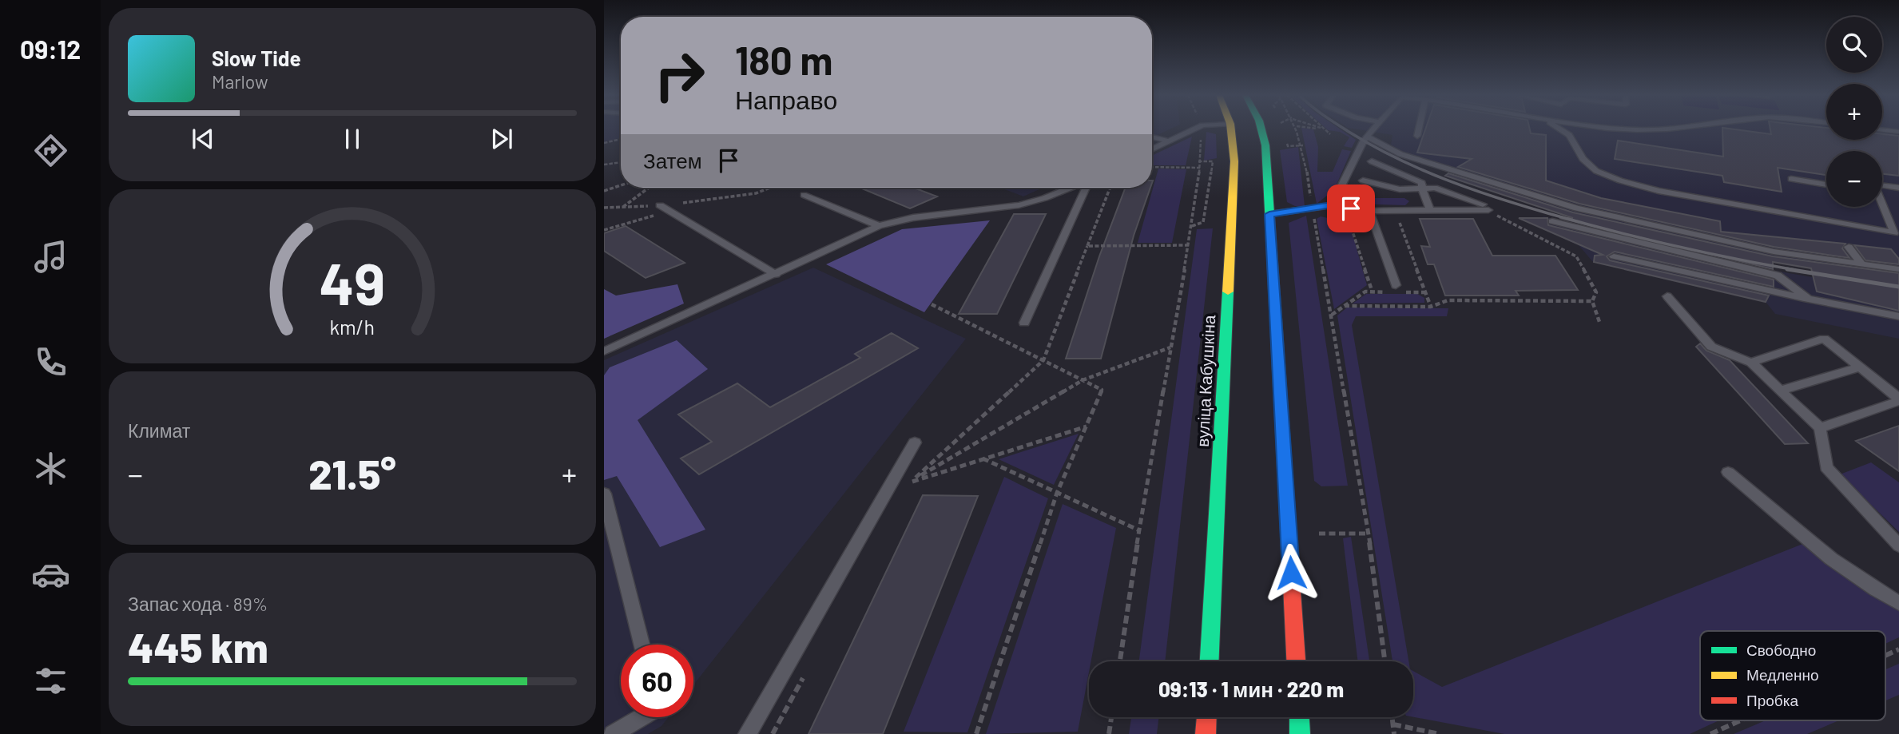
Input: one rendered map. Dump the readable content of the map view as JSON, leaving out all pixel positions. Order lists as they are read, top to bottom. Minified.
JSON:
{"streets":{"main road":["вуліца Кабушкіна"]},"legend":["Свободно","Медленно","Пробка"],"page":{"tabs":"09:12","map_buttons":["+","−"],"turn":["180 m","Направо"],"song":["Slow Tide","Marlow"],"then":"Затем","tile":["Климат",["Запас хода · 89%","445 km"]],"heat":["−","21.5°","+"],"limit":"60","trip":"09:13 · 1 мин · 220 m","gauge":["49","km/h"]}}
